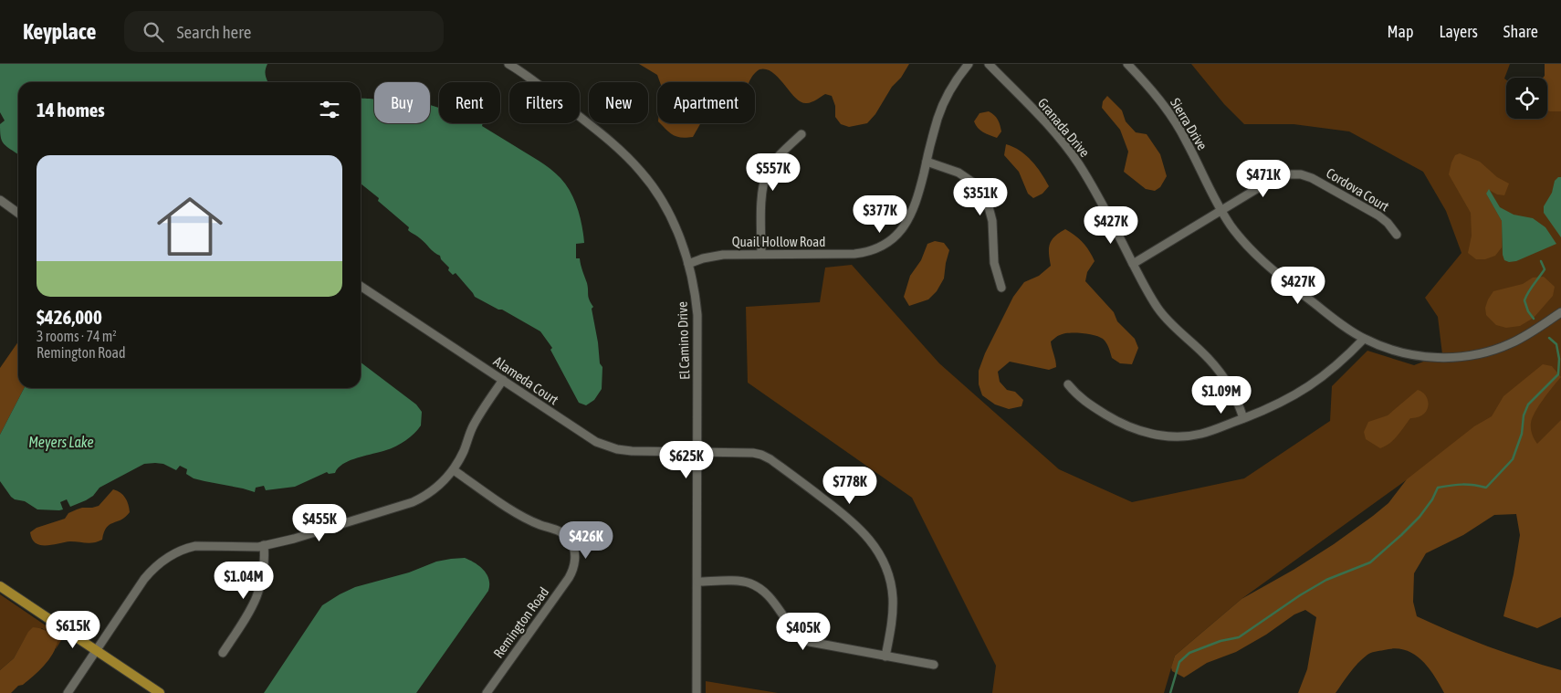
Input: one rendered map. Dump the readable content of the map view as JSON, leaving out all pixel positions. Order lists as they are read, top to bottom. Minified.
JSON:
{"streets":{"street":["Sierra Drive","Granada Drive","Cordova Court","Quail Hollow Road","El Camino Drive","Alameda Court","Remington Road"]},"crossings":[["Sierra Drive","Cordova Court"],["Granada Drive","Cordova Court"],["Quail Hollow Road","El Camino Drive"],["El Camino Drive","Alameda Court"]],"water":["Meyers Lake"],"page":{"header":"Keyplace","search":"Search here","nav":["Map","Layers","Share"],"chip":["Buy","Rent","Filters","New","Apartment"],"heading":"14 homes","list":[{"name":"$426,000","note":"3 rooms · 74 m² · Remington Road"}],"price":["$557K","$471K","$351K","$377K","$427K","$427K","$1.09M","$625K","$778K","$455K","$426K","$1.04M","$615K","$405K"]}}
